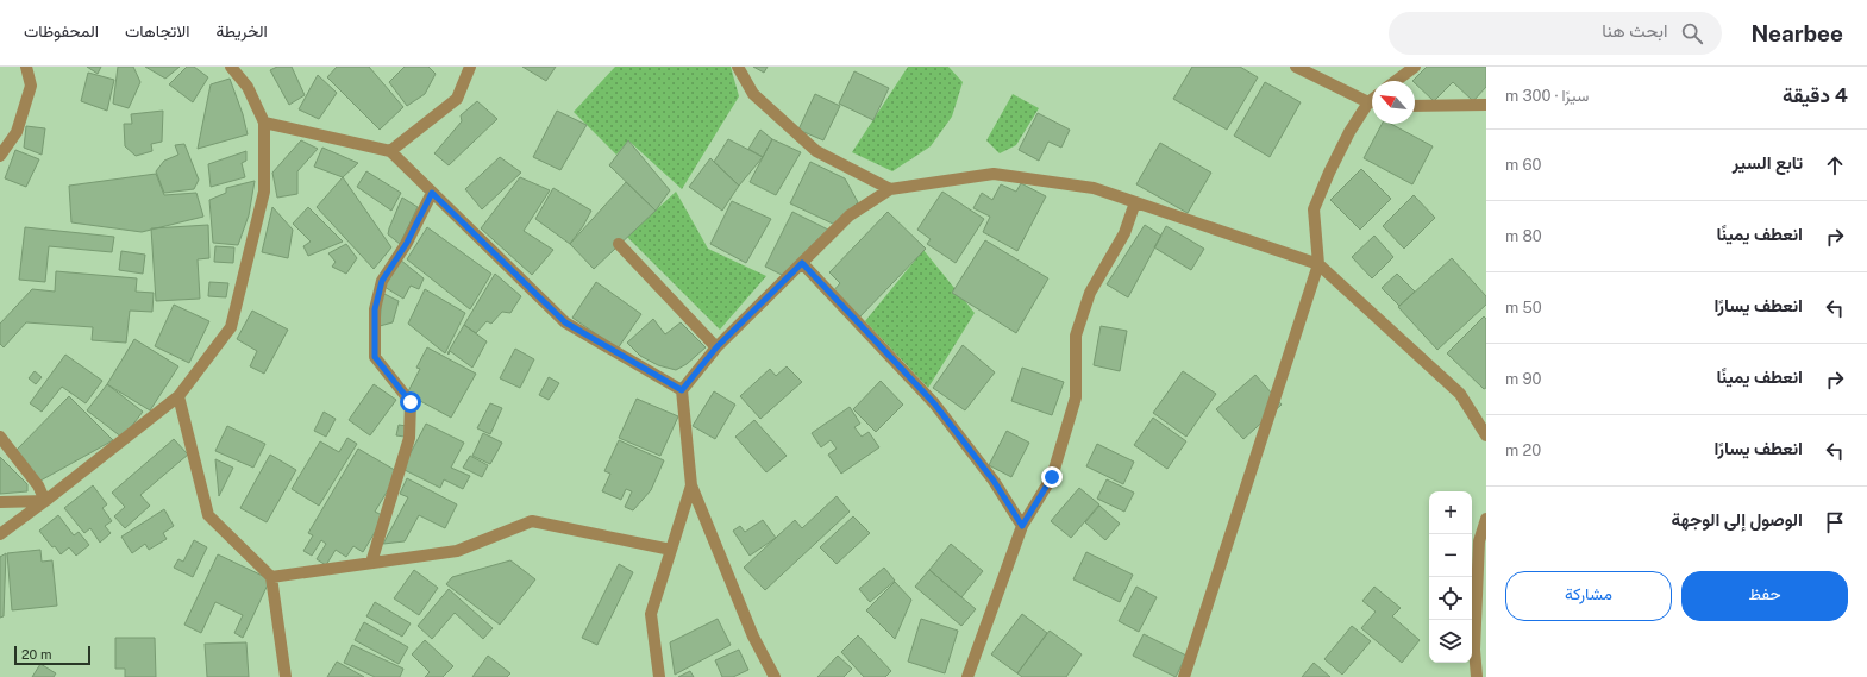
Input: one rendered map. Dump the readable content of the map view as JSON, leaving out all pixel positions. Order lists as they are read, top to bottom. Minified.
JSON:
{"scale_bar":"20 m","north":"top left","page":{"header":"Nearbee","search":"ابحث هنا","nav":["الخريطة","الاتجاهات","المحفوظات"],"heading":["4 دقيقة","سيرًا · 300 m"],"list":[["تابع السير","60 m"],["انعطف يمينًا","80 m"],["انعطف يسارًا","50 m"],["انعطف يمينًا","90 m"],["انعطف يسارًا","20 m"],"الوصول إلى الوجهة"],"map_buttons":["+","−"],"buttons":["حفظ","مشاركة"],"scale":"20 m"}}
